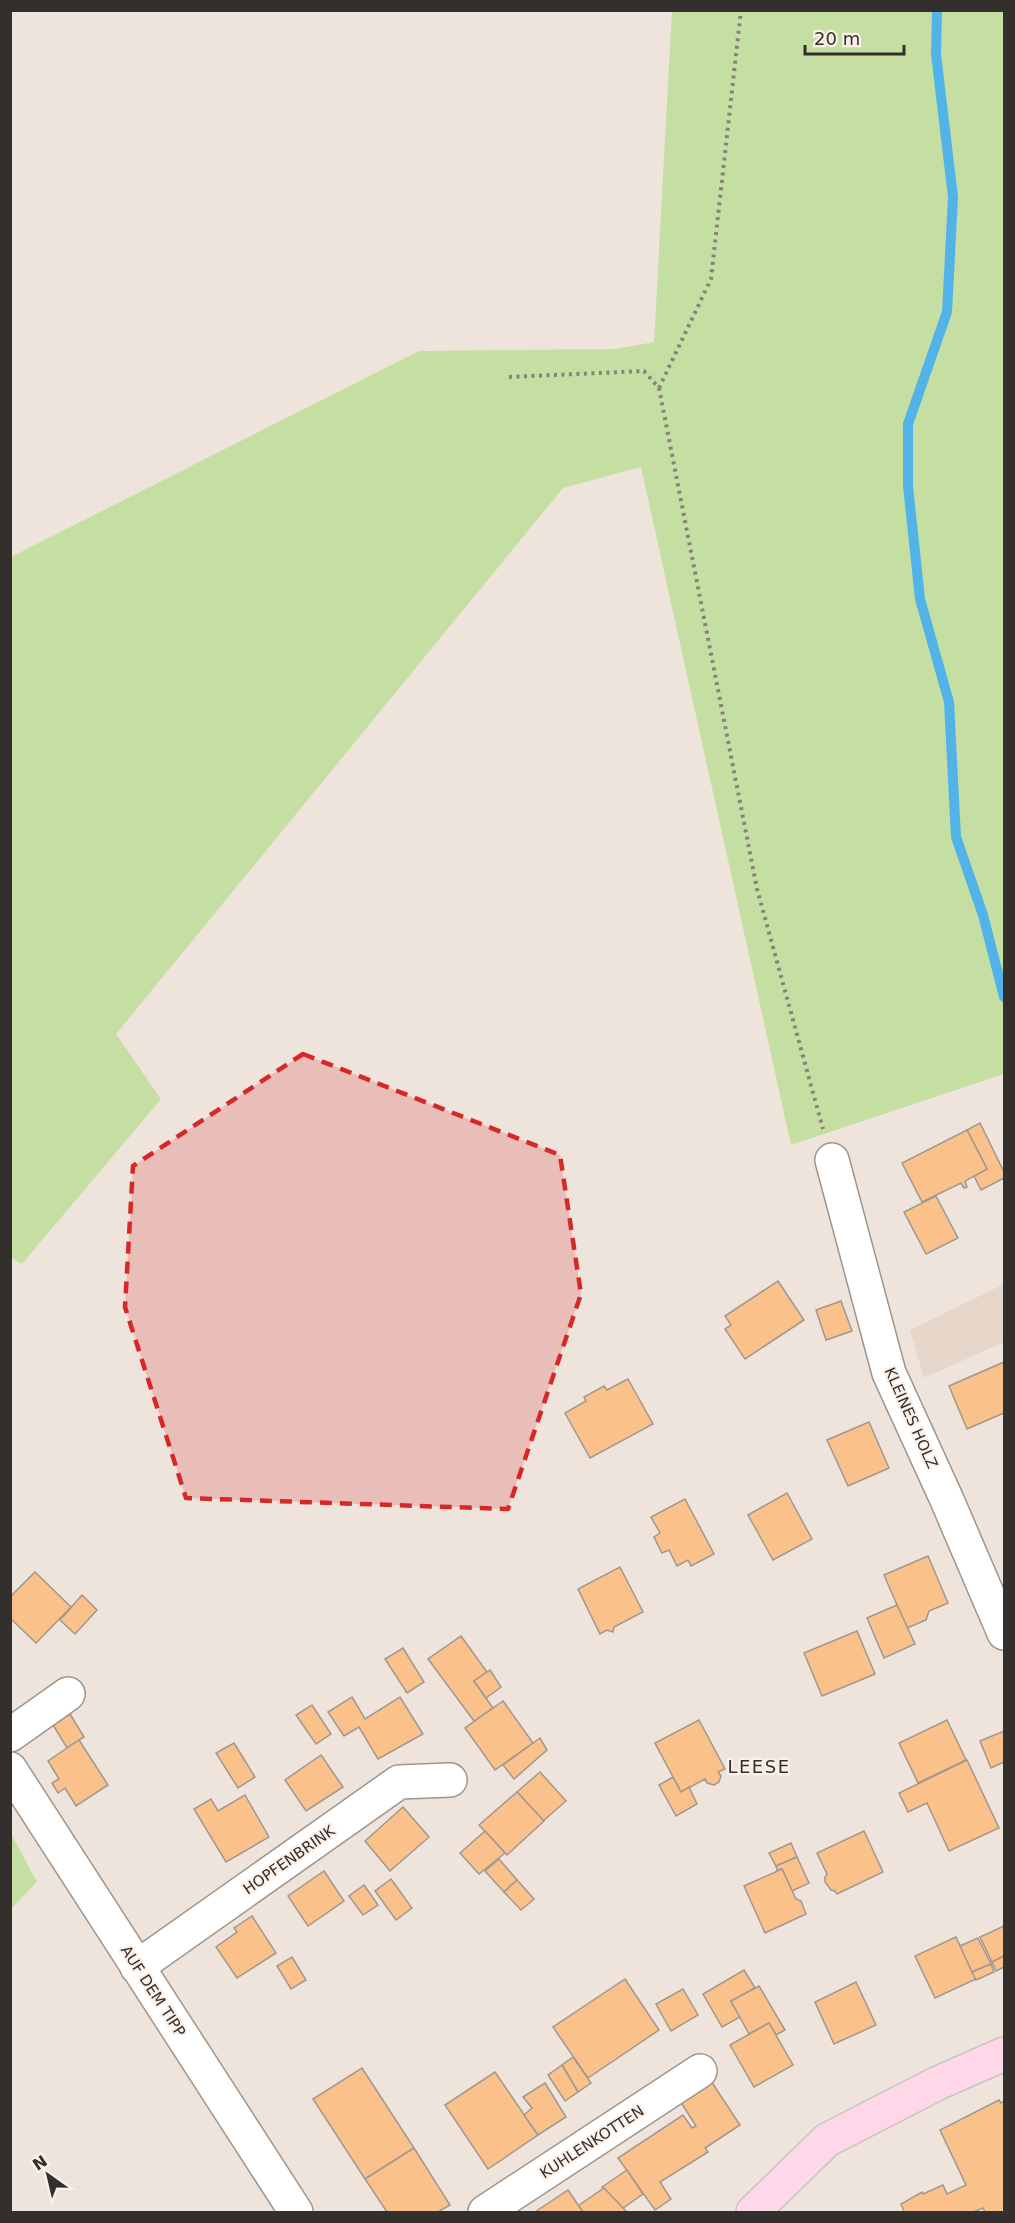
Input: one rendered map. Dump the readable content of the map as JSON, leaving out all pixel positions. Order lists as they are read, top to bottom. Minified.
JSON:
{"streets":{"street":["KLEINES HOLZ","HOPFENBRINK","AUF DEM TIPP","KUHLENKOTTEN"]},"crossings":[["HOPFENBRINK","AUF DEM TIPP"]],"districts":["LEESE"],"scale_bar":"20 m","north":"top left"}
